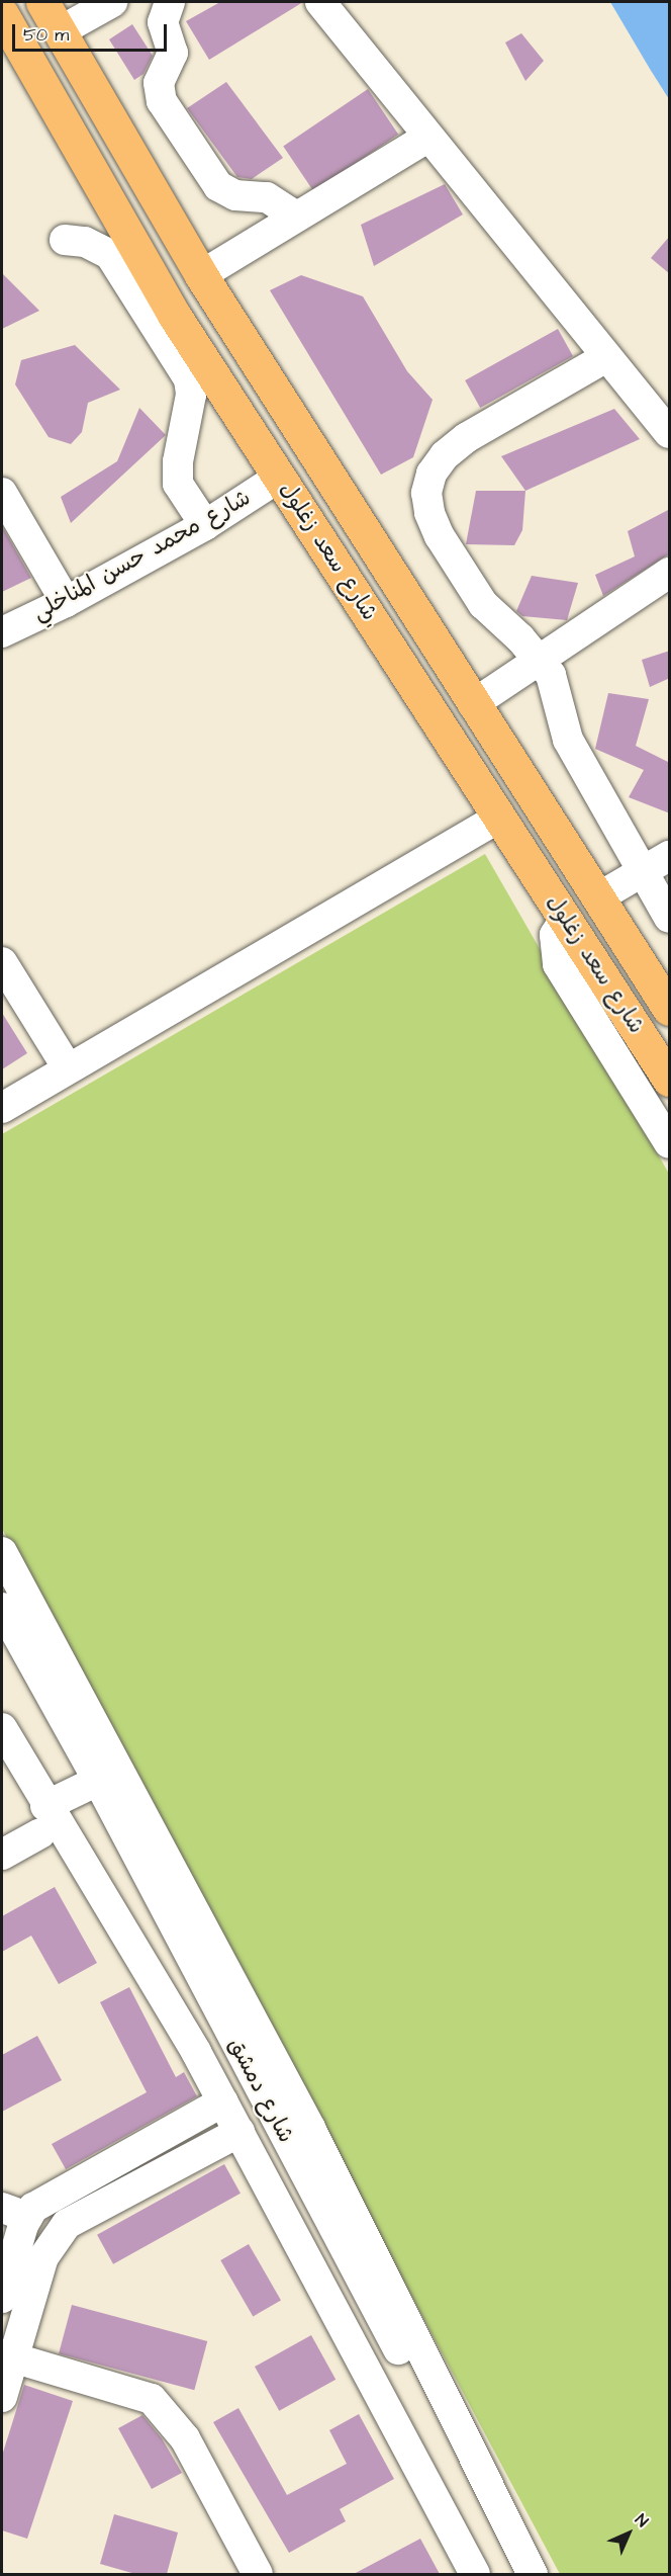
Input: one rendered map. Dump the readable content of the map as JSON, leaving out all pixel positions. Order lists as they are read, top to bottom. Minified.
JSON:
{"streets":{"main road":["شارع سعد زغلول"],"street":["شارع محمد حسن المناخلي","شارع دمشق"]},"crossings":[["شارع سعد زغلول","شارع محمد حسن المناخلي"]],"scale_bar":"50 m","north":"top right"}
